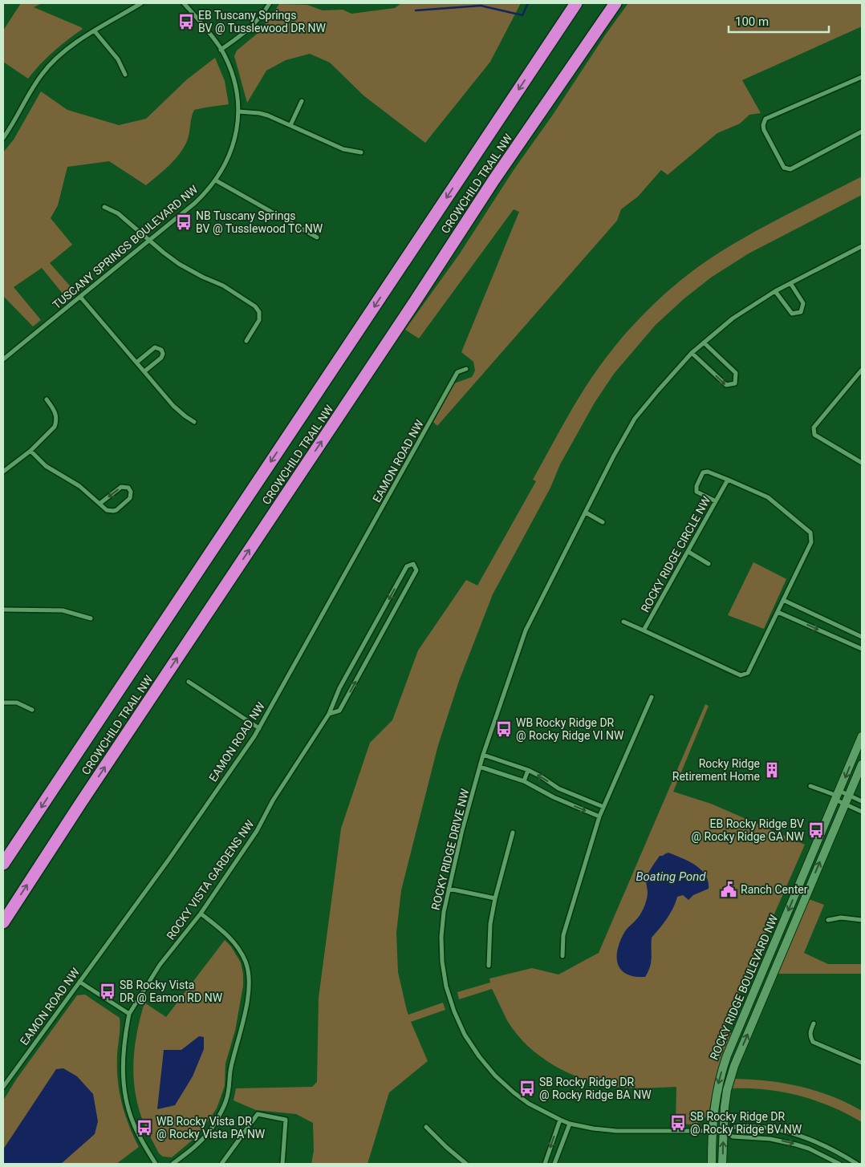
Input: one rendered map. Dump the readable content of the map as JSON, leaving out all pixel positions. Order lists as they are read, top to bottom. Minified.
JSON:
{"streets":{"highway":["CROWCHILD TRAIL NW"],"street":["TUSCANY SPRINGS BOULEVARD NW","EAMON ROAD NW","ROCKY RIDGE CIRCLE NW","ROCKY RIDGE DRIVE NW","ROCKY VISTA GARDENS NW","ROCKY RIDGE BOULEVARD NW"]},"crossings":[["ROCKY RIDGE DRIVE NW","ROCKY RIDGE BOULEVARD NW"]],"water":["Boating Pond"],"places":{"bus stop":["EB Tuscany Springs BV @ Tusslewood DR NW","NB Tuscany Springs BV @ Tusslewood TC NW","WB Rocky Ridge DR @ Rocky Ridge VI NW","EB Rocky Ridge BV @ Rocky Ridge GA NW","SB Rocky Vista DR @ Eamon RD NW","SB Rocky Ridge DR @ Rocky Ridge BA NW","SB Rocky Ridge DR @ Rocky Ridge BV NW","WB Rocky Vista DR @ Rocky Vista PA NW"],"building":["Rocky Ridge Retirement Home"],"public building":["Ranch Center"]},"scale_bar":"100 m"}
